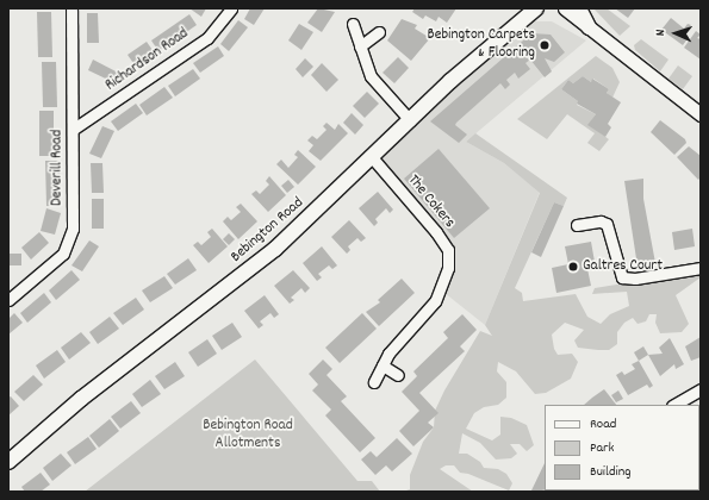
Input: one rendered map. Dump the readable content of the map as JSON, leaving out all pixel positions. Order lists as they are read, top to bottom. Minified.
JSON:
{"streets":{"main road":["Bebington Road"],"street":["Richardson Road","Deverill Road","The Cokers"]},"crossings":[["Richardson Road","Deverill Road"],["The Cokers","Bebington Road"]],"parks":["Bebington Road Allotments"],"places":["Bebington Carpets & Flooring","Galtres Court"],"legend":["Road","Park","Building"],"north":"left"}
